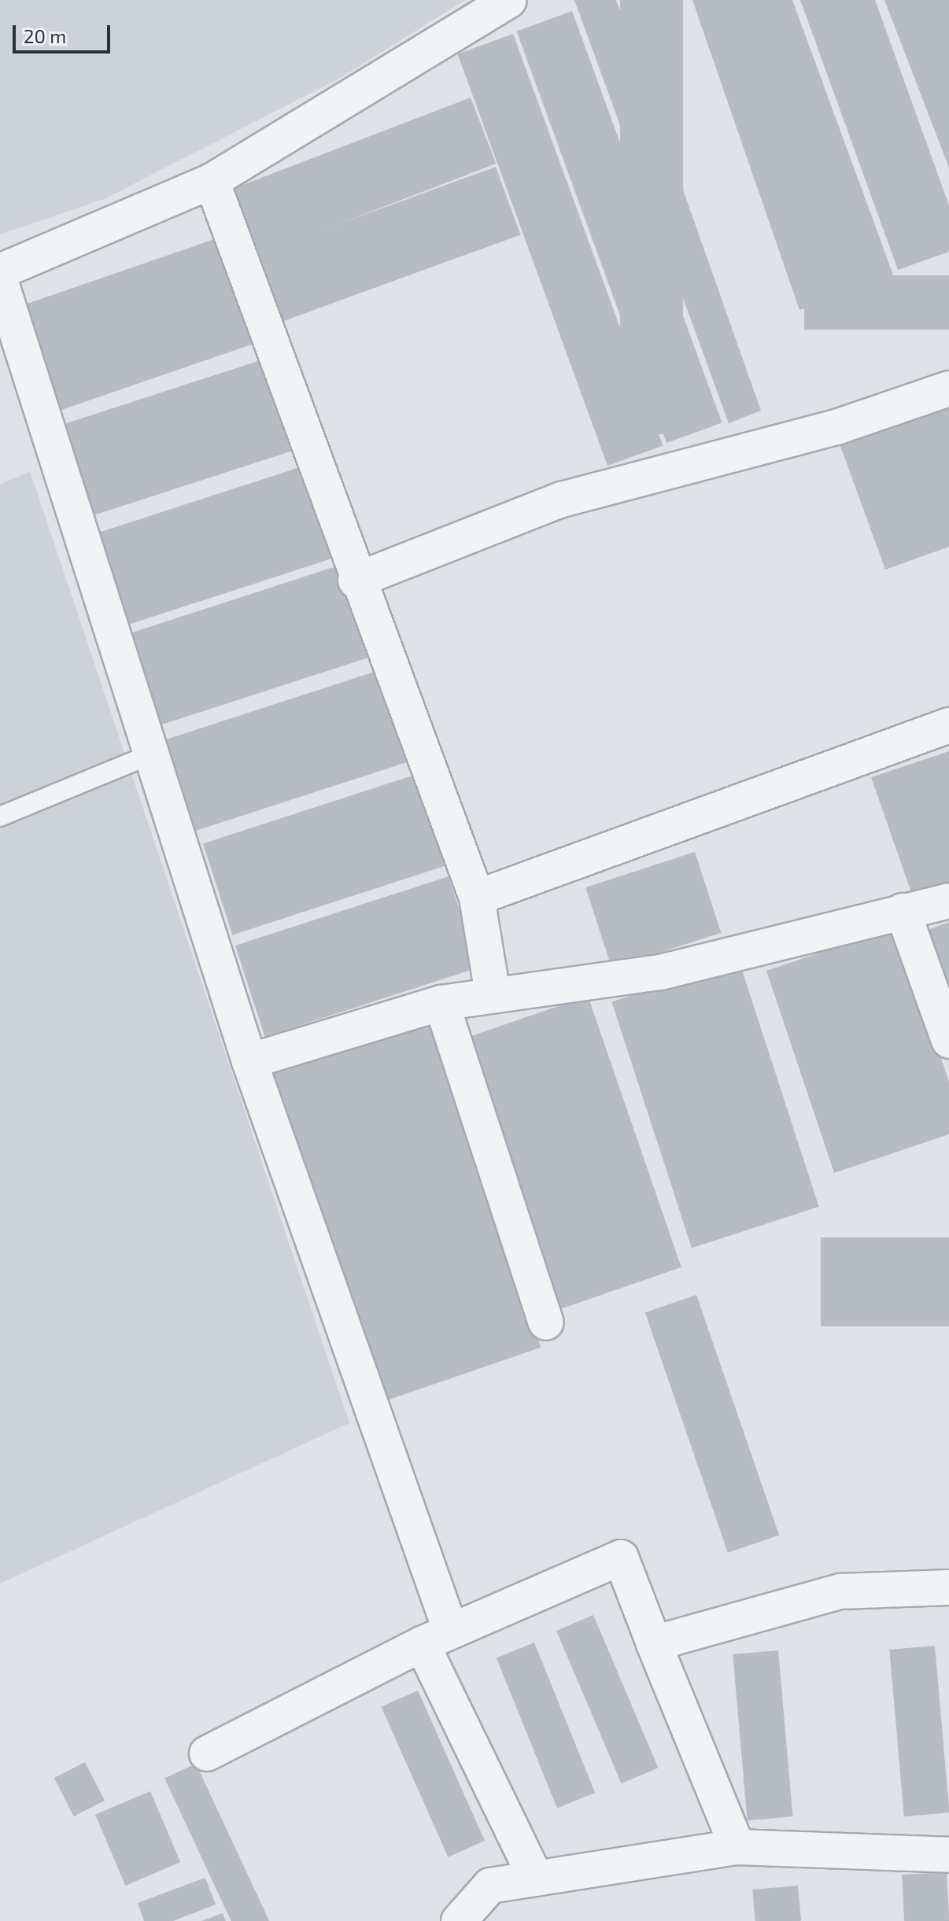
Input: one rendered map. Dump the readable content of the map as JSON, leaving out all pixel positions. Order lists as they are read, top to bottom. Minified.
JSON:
{"scale_bar":"20 m"}
